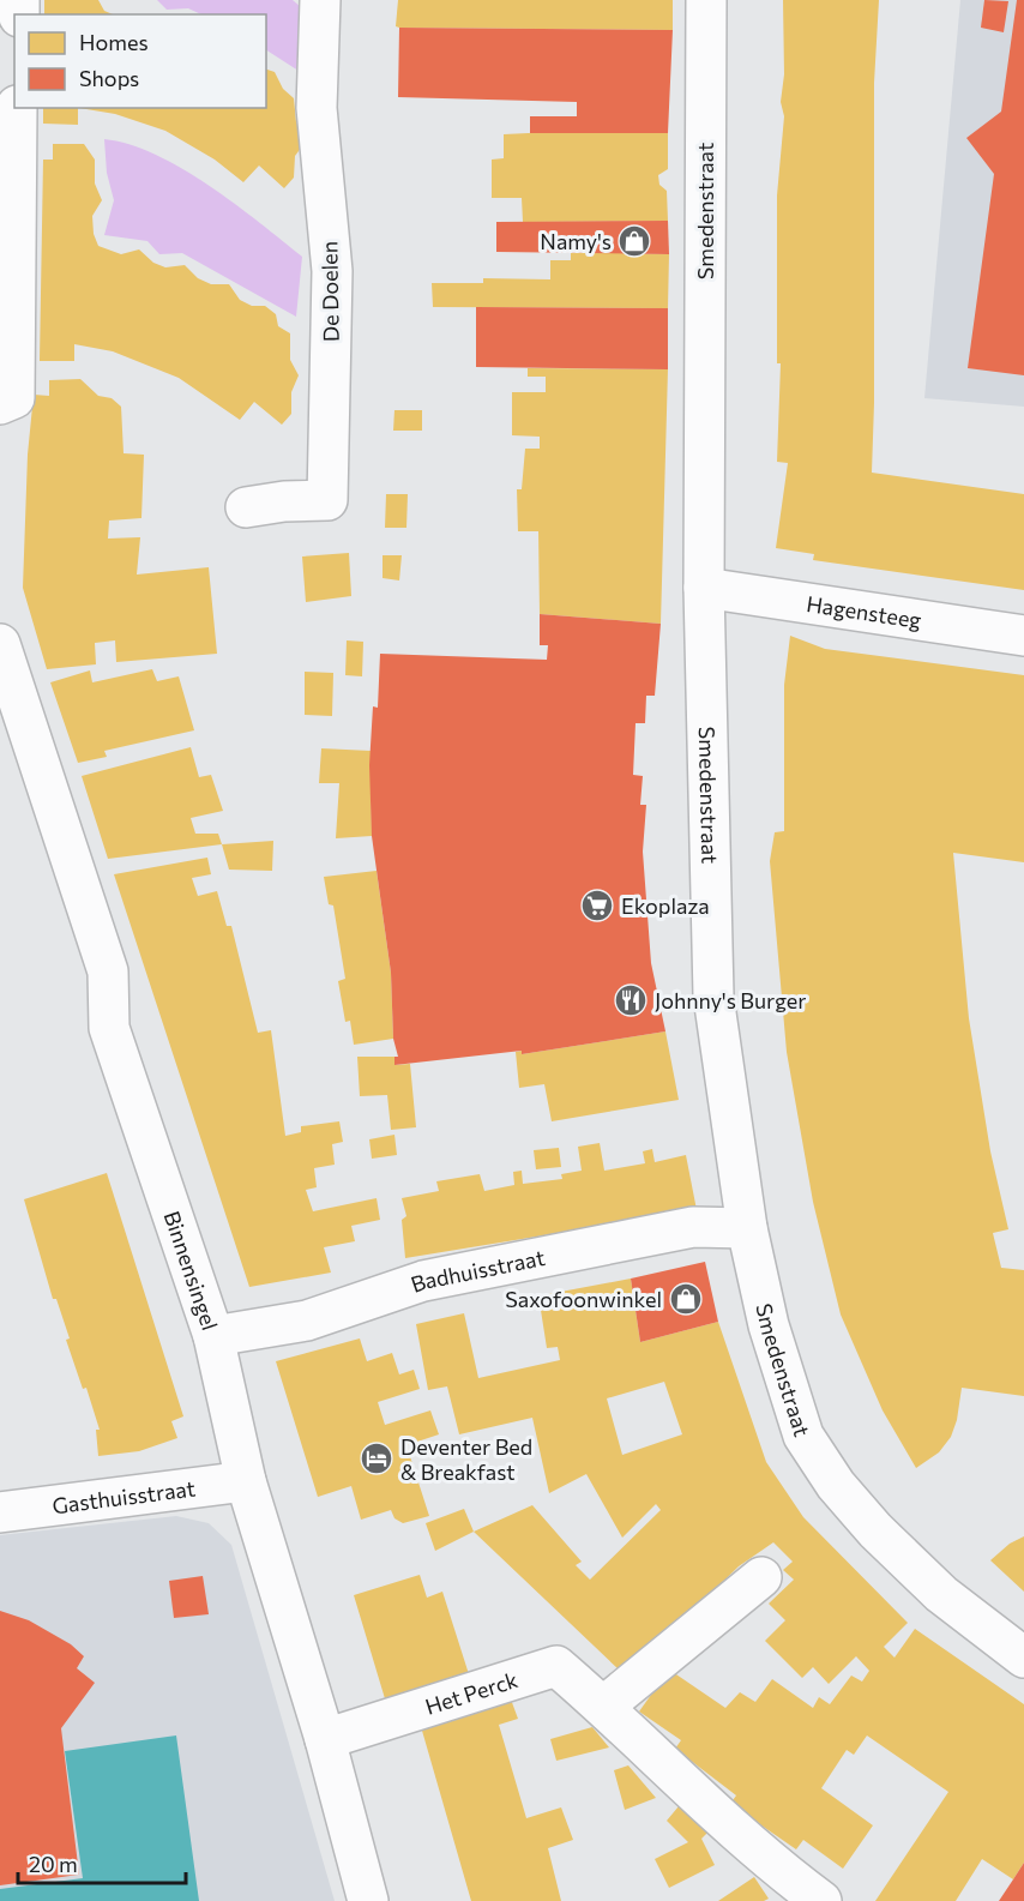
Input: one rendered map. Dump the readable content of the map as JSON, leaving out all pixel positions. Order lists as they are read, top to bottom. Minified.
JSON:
{"streets":{"street":["Smedenstraat","De Doelen","Hagensteeg","Binnensingel","Badhuisstraat","Gasthuisstraat","Het Perck"]},"crossings":[["Smedenstraat","Hagensteeg"],["Smedenstraat","Badhuisstraat"],["Binnensingel","Badhuisstraat"],["Binnensingel","Gasthuisstraat"],["Binnensingel","Het Perck"]],"places":{"shop":["Namy's","Saxofoonwinkel"],"supermarket":["Ekoplaza"],"restaurant":["Johnny's Burger"],"hotel":["Deventer Bed & Breakfast"]},"legend":["Homes","Shops"],"scale_bar":"20 m"}
